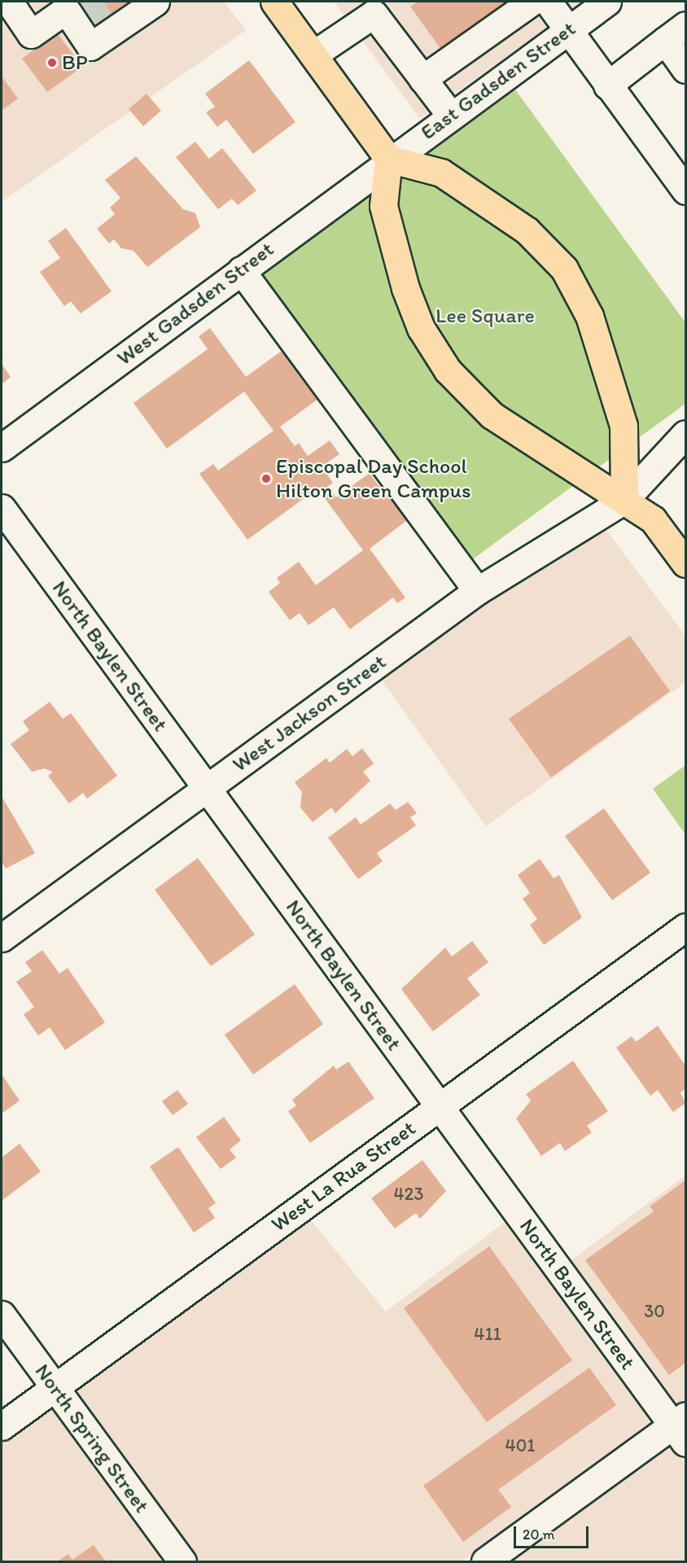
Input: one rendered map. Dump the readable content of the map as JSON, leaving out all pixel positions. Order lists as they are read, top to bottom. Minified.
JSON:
{"streets":{"street":["East Gadsden Street","West Gadsden Street","North Baylen Street","West Jackson Street","West La Rua Street","North Spring Street"]},"crossings":[["East Gadsden Street","West Gadsden Street"],["North Baylen Street","West Jackson Street"],["North Baylen Street","West La Rua Street"],["West La Rua Street","North Spring Street"]],"parks":["Lee Square"],"places":["BP","Episcopal Day School Hilton Green Campus"],"house_numbers":["423","30","411","401"],"scale_bar":"20 m"}
